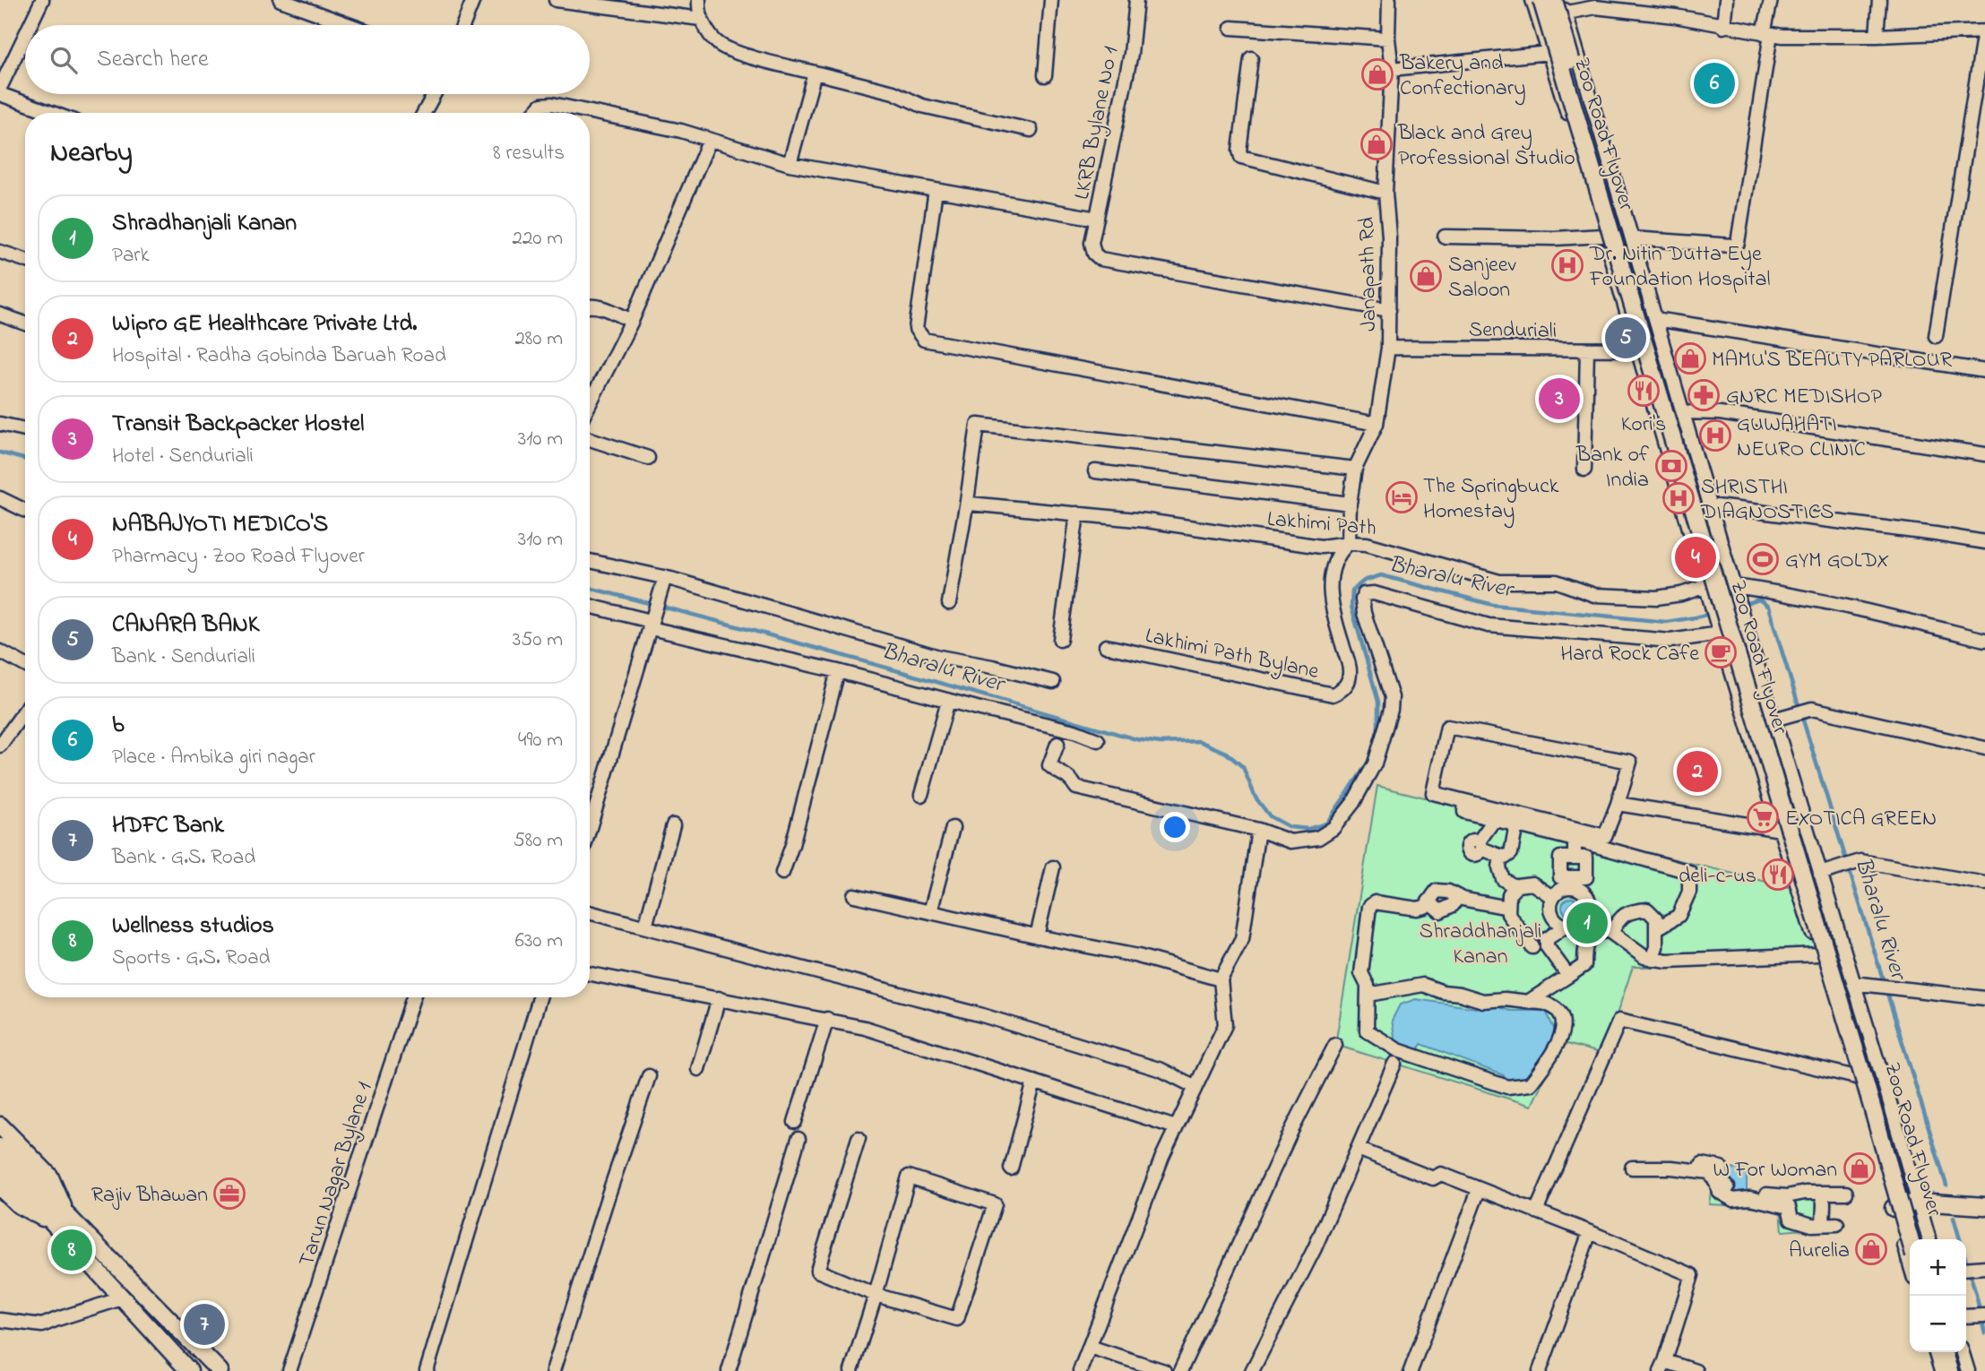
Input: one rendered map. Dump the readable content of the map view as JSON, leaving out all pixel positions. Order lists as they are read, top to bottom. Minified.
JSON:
{"streets":{"main road":["Zoo Road Flyover"],"street":["LKRB Bylane No 1","Janapath Rd","Senduriali","Lakhimi Path","Lakhimi Path Bylane","Tarun Nagar Bylane 1"]},"crossings":[["LKRB Bylane No 1","Janapath Rd"],["Janapath Rd","Senduriali"],["Janapath Rd","Lakhimi Path"],["Janapath Rd","Lakhimi Path Bylane"],["Lakhimi Path","Lakhimi Path Bylane"]],"water":["Bharalu River"],"parks":["Shraddhanjali Kanan"],"places":{"shop":["Bakery and Confectionary","Black and Grey Professional Studio","Sanjeev Saloon","MAMU'S BEAUTY PARLOUR","W For Woman","Aurelia"],"hospital":["Dr. Nitin Dutta Eye Foundation Hospital","GUWAHATI NEURO CLINIC","SHRISTHI DIAGNOSTICS"],"restaurant":["Kori's","deli-c-us"],"pharmacy":["GNRC MEDISHOP"],"bank":["Bank of India"],"hotel":["The Springbuck Homestay"],"sports":["GYM GOLDX"],"cafe":["Hard Rock Cafe"],"supermarket":["EXOTICA GREEN"],"office":["Rajiv Bhawan"]},"page":{"search":"Search here","pins":["6","5","3","4","2","1","8","7"],"heading":["Nearby","8 results"],"list":[{"mark":"1","name":"Shradhanjali Kanan","note":"Park","value":"220 m"},{"mark":"2","name":"Wipro GE Healthcare Private Ltd.","note":"Hospital · Radha Gobinda Baruah Road","value":"280 m"},{"mark":"3","name":"Transit Backpacker Hostel","note":"Hotel · Senduriali","value":"310 m"},{"mark":"4","name":"NABAJYOTI MEDICO'S","note":"Pharmacy · Zoo Road Flyover","value":"310 m"},{"mark":"5","name":"CANARA BANK","note":"Bank · Senduriali","value":"350 m"},{"mark":"6","name":"b","note":"Place · Ambika giri nagar","value":"490 m"},{"mark":"7","name":"HDFC Bank","note":"Bank · G.S. Road","value":"580 m"},{"mark":"8","name":"Wellness studios","note":"Sports · G.S. Road","value":"630 m"}],"map_buttons":["+","−"]}}
